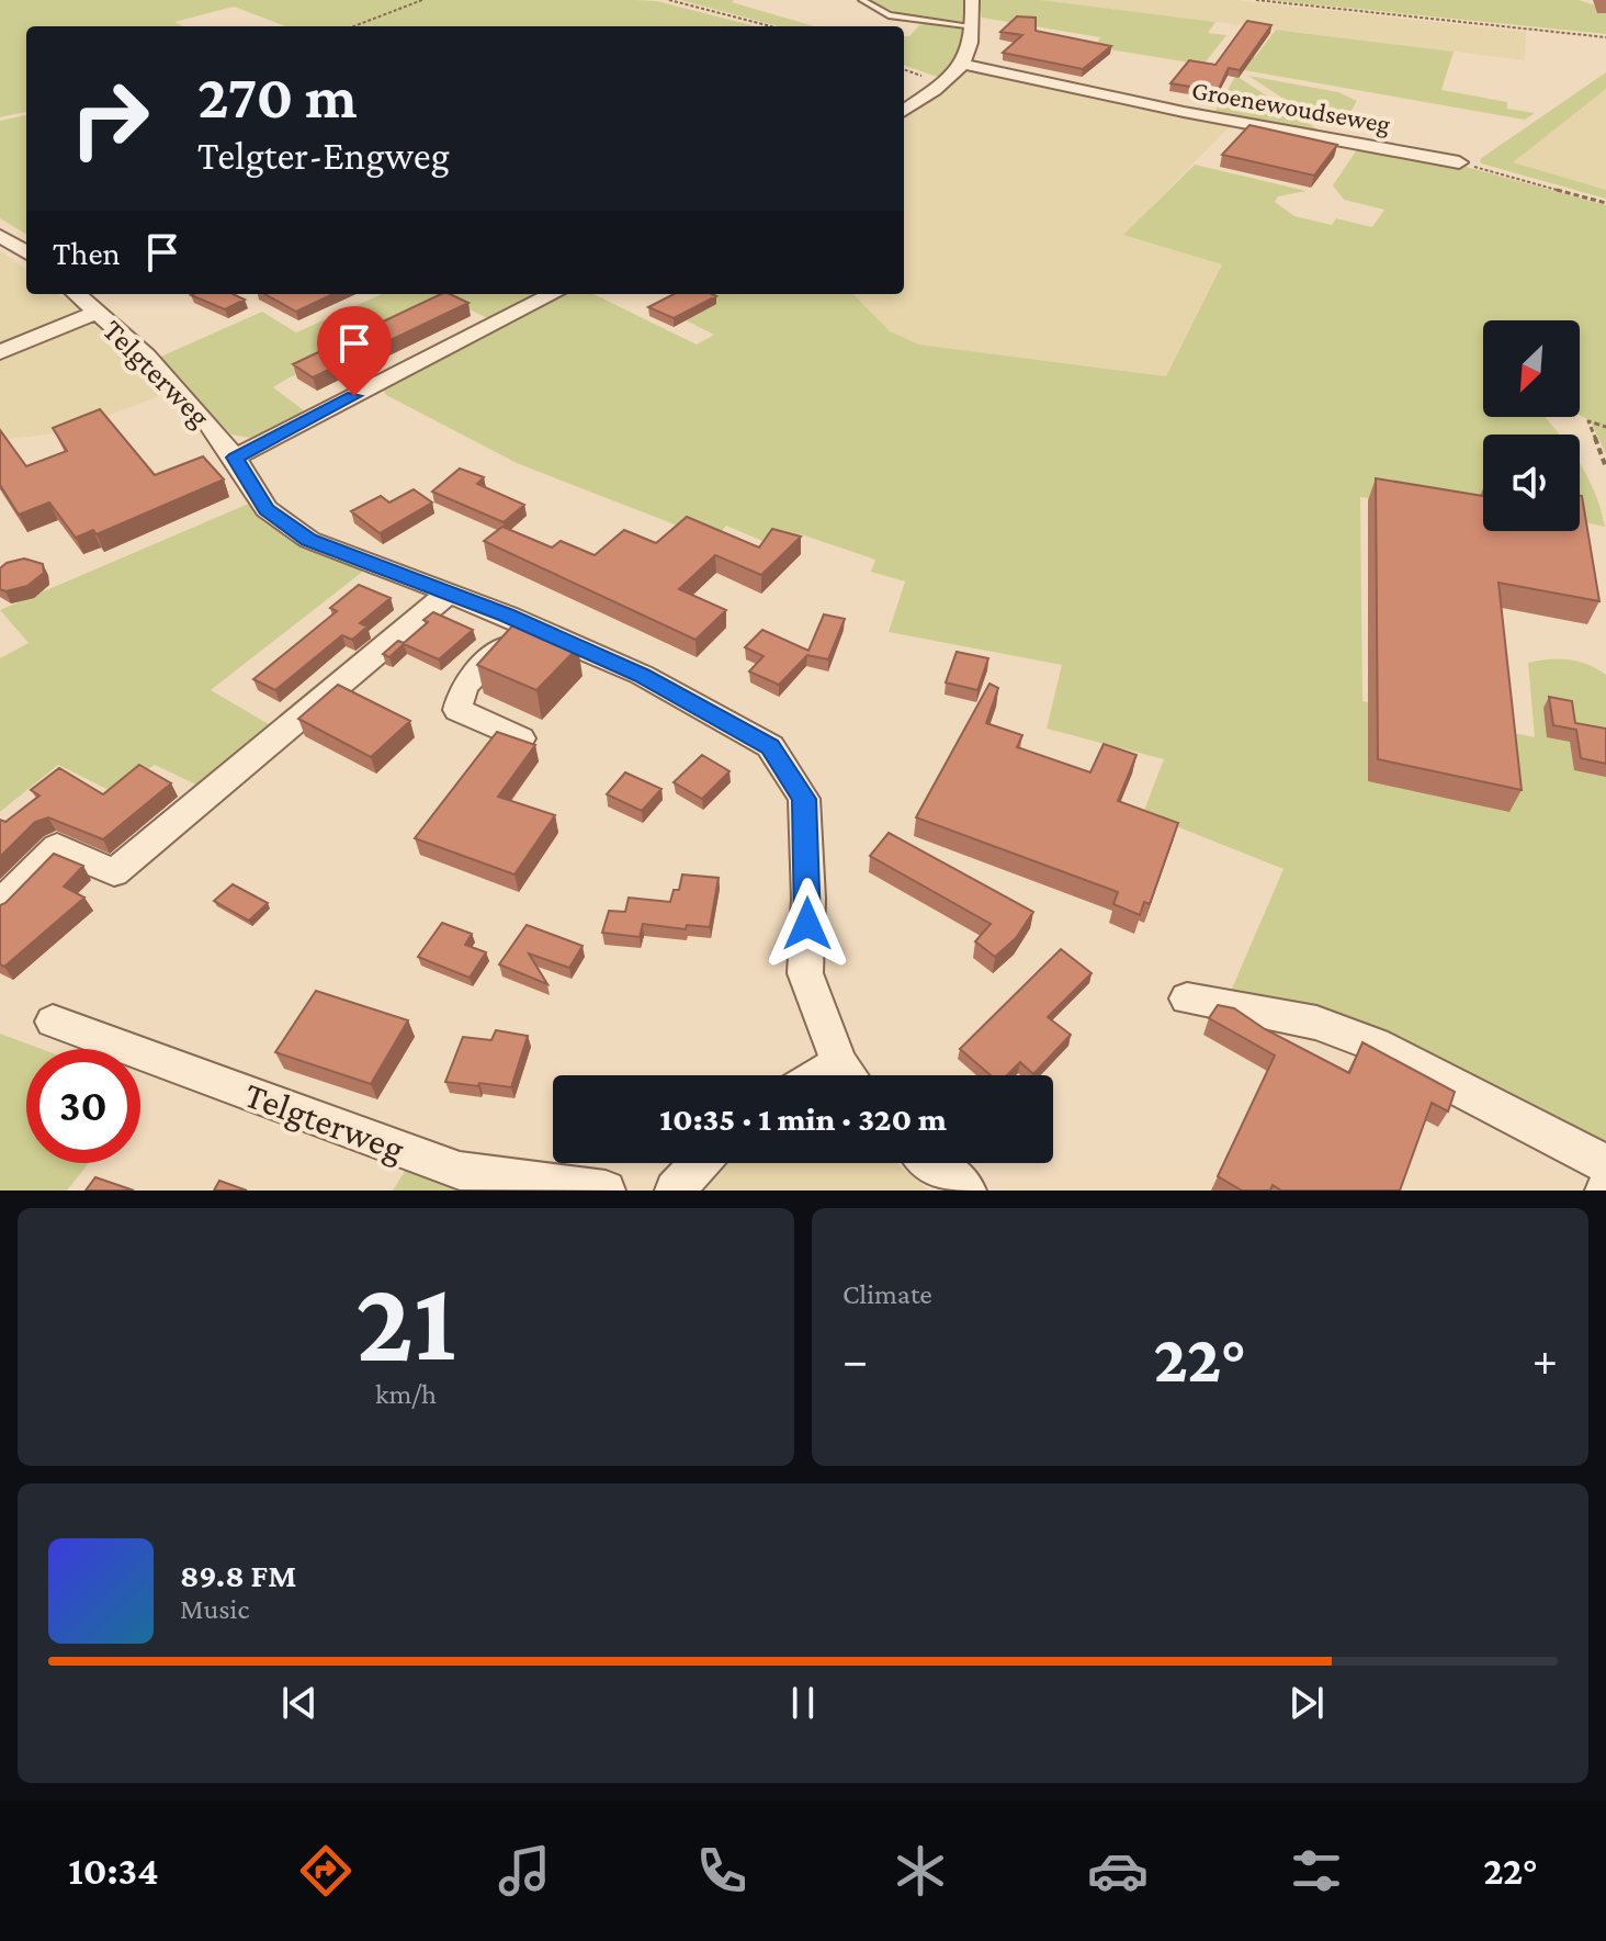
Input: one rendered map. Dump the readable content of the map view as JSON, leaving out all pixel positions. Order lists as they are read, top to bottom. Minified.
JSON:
{"streets":{"street":["Groenewoudseweg","Telgterweg"]},"north":"bottom left","page":{"turn":["270 m","Telgter-Engweg"],"then":"Then","limit":"30","trip":"10:35 · 1 min · 320 m","tile":[["21","km/h"],"Climate"],"heat":["−","22°","+"],"song":["89.8 FM","Music"],"tabs":["10:34","22°"]}}
